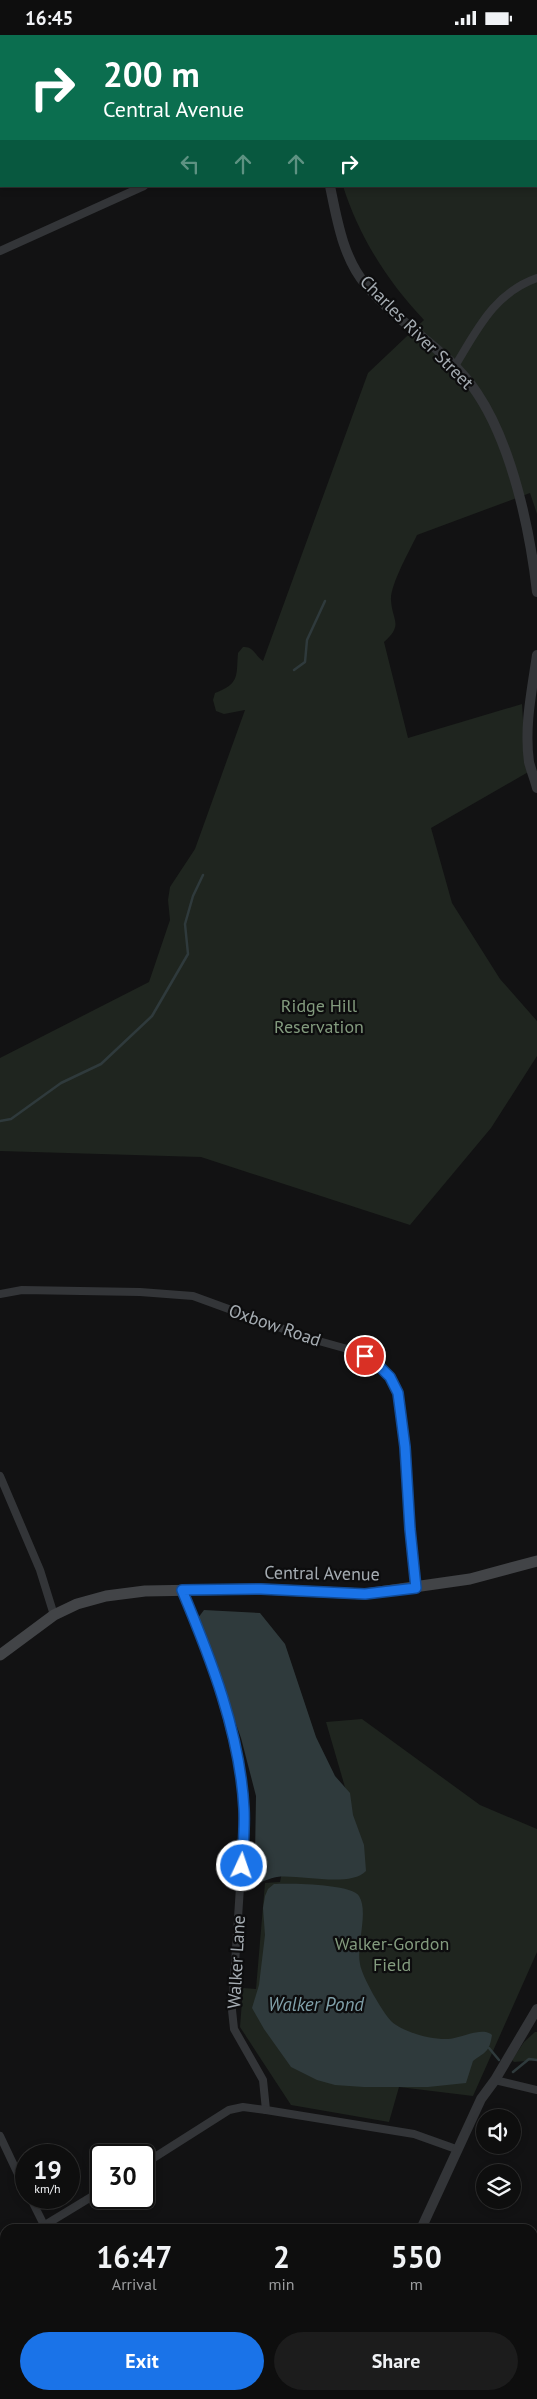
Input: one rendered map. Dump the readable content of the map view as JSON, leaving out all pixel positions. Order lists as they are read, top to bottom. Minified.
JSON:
{"streets":{"main road":["Central Avenue"],"street":["Charles River Street","Oxbow Road","Walker Lane"]},"crossings":[["Oxbow Road","Central Avenue"],["Central Avenue","Walker Lane"]],"water":["Walker Pond"],"parks":["Ridge Hill Reservation","Walker-Gordon Field"],"page":{"status":"16:45","turn":["200 m","Central Avenue"],"speed":"19 km/h","limit":"30","eta":["16:47","Arrival","2","min","550","m"],"buttons":["Exit","Share"]}}
